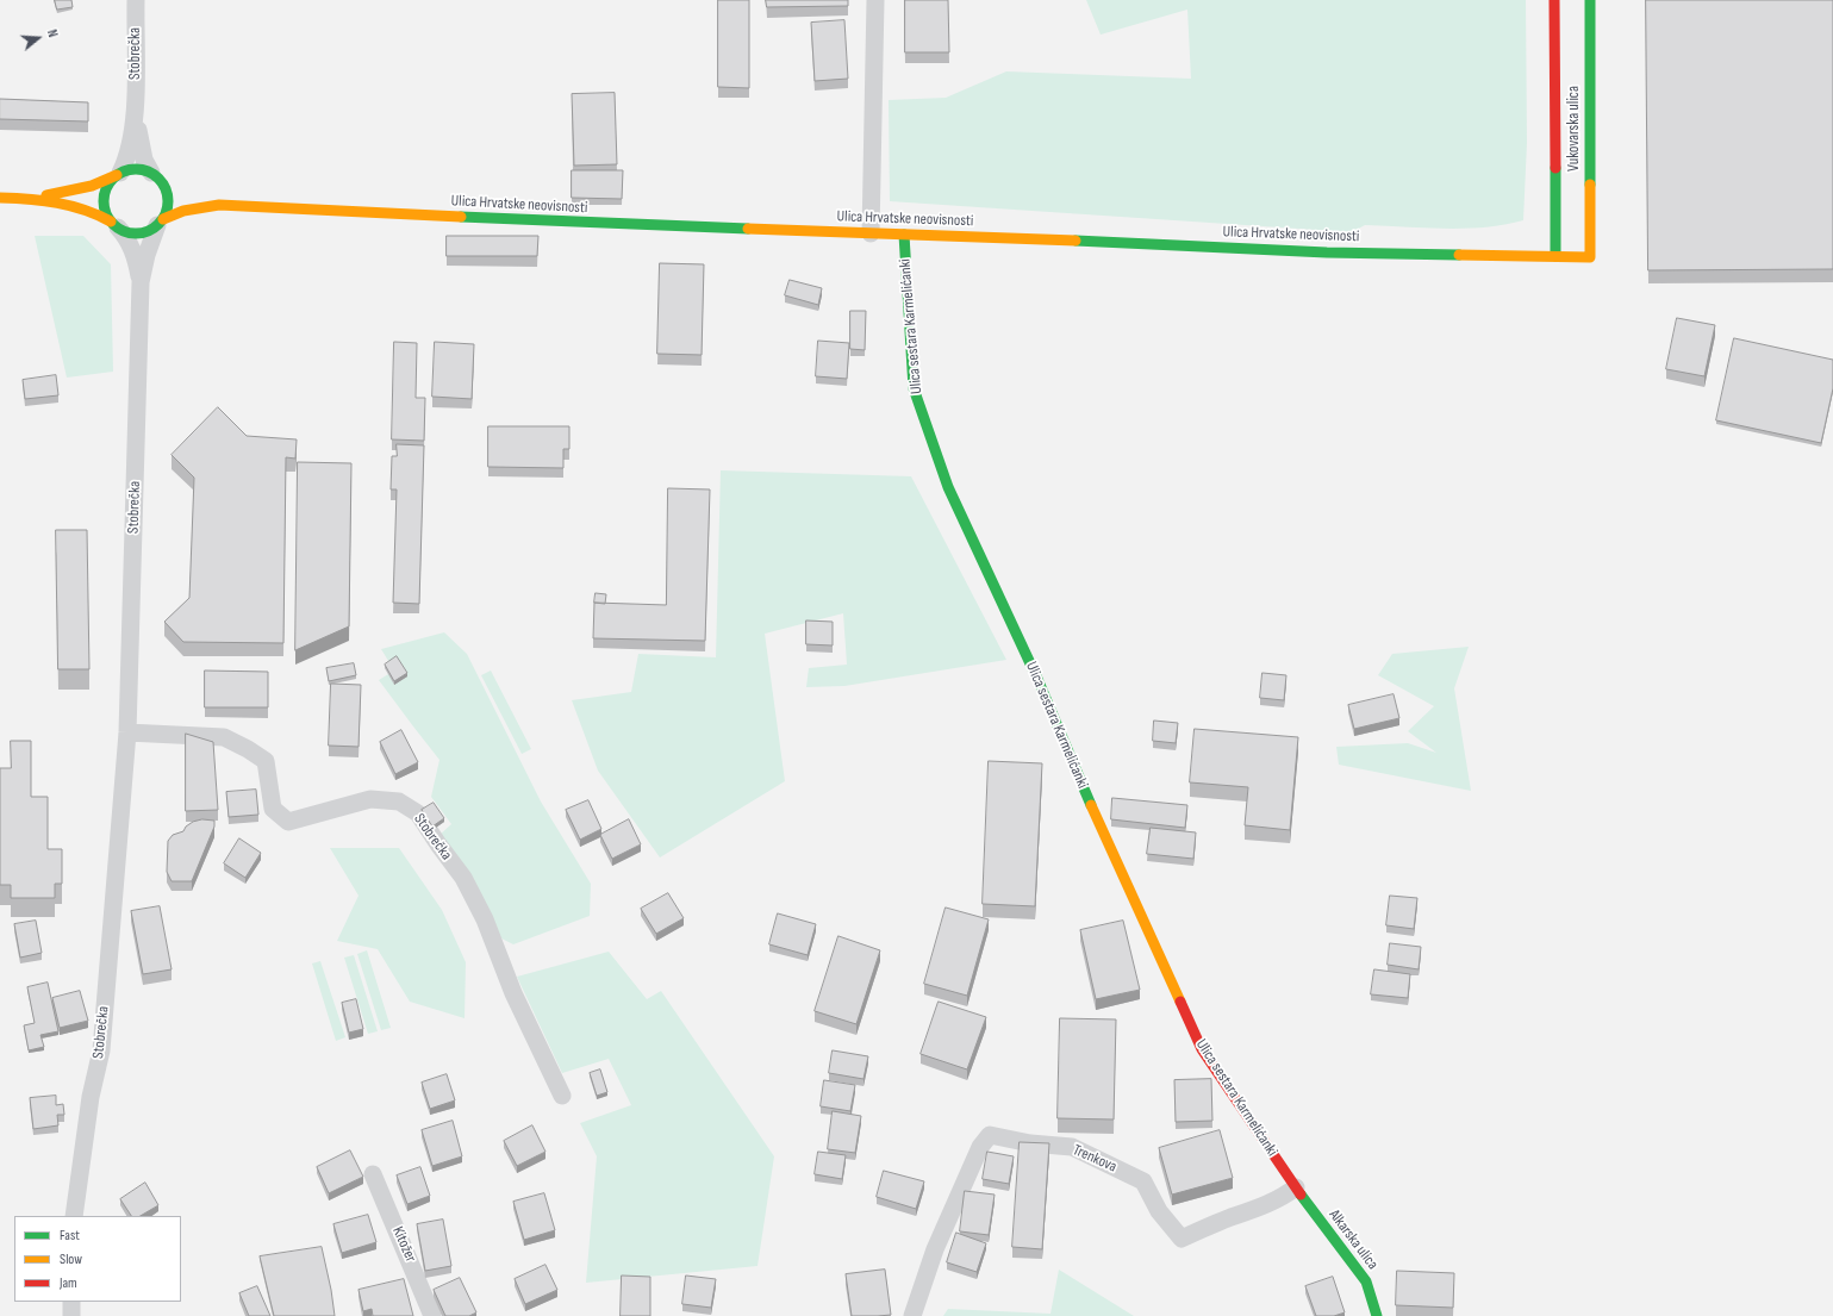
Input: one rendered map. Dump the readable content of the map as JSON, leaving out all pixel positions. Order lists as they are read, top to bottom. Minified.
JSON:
{"streets":{"main road":["Vukovarska ulica","Ulica Hrvatske neovisnosti","Ulica sestara Karmelićanki","Alkarska ulica"],"street":["Stobrečka","Trenkova","Kitožer"]},"crossings":[["Stobrečka","Ulica Hrvatske neovisnosti"],["Vukovarska ulica","Ulica Hrvatske neovisnosti"],["Ulica Hrvatske neovisnosti","Ulica sestara Karmelićanki"],["Ulica sestara Karmelićanki","Trenkova"],["Ulica sestara Karmelićanki","Alkarska ulica"],["Trenkova","Alkarska ulica"]],"legend":["Fast","Slow","Jam"],"north":"right"}
